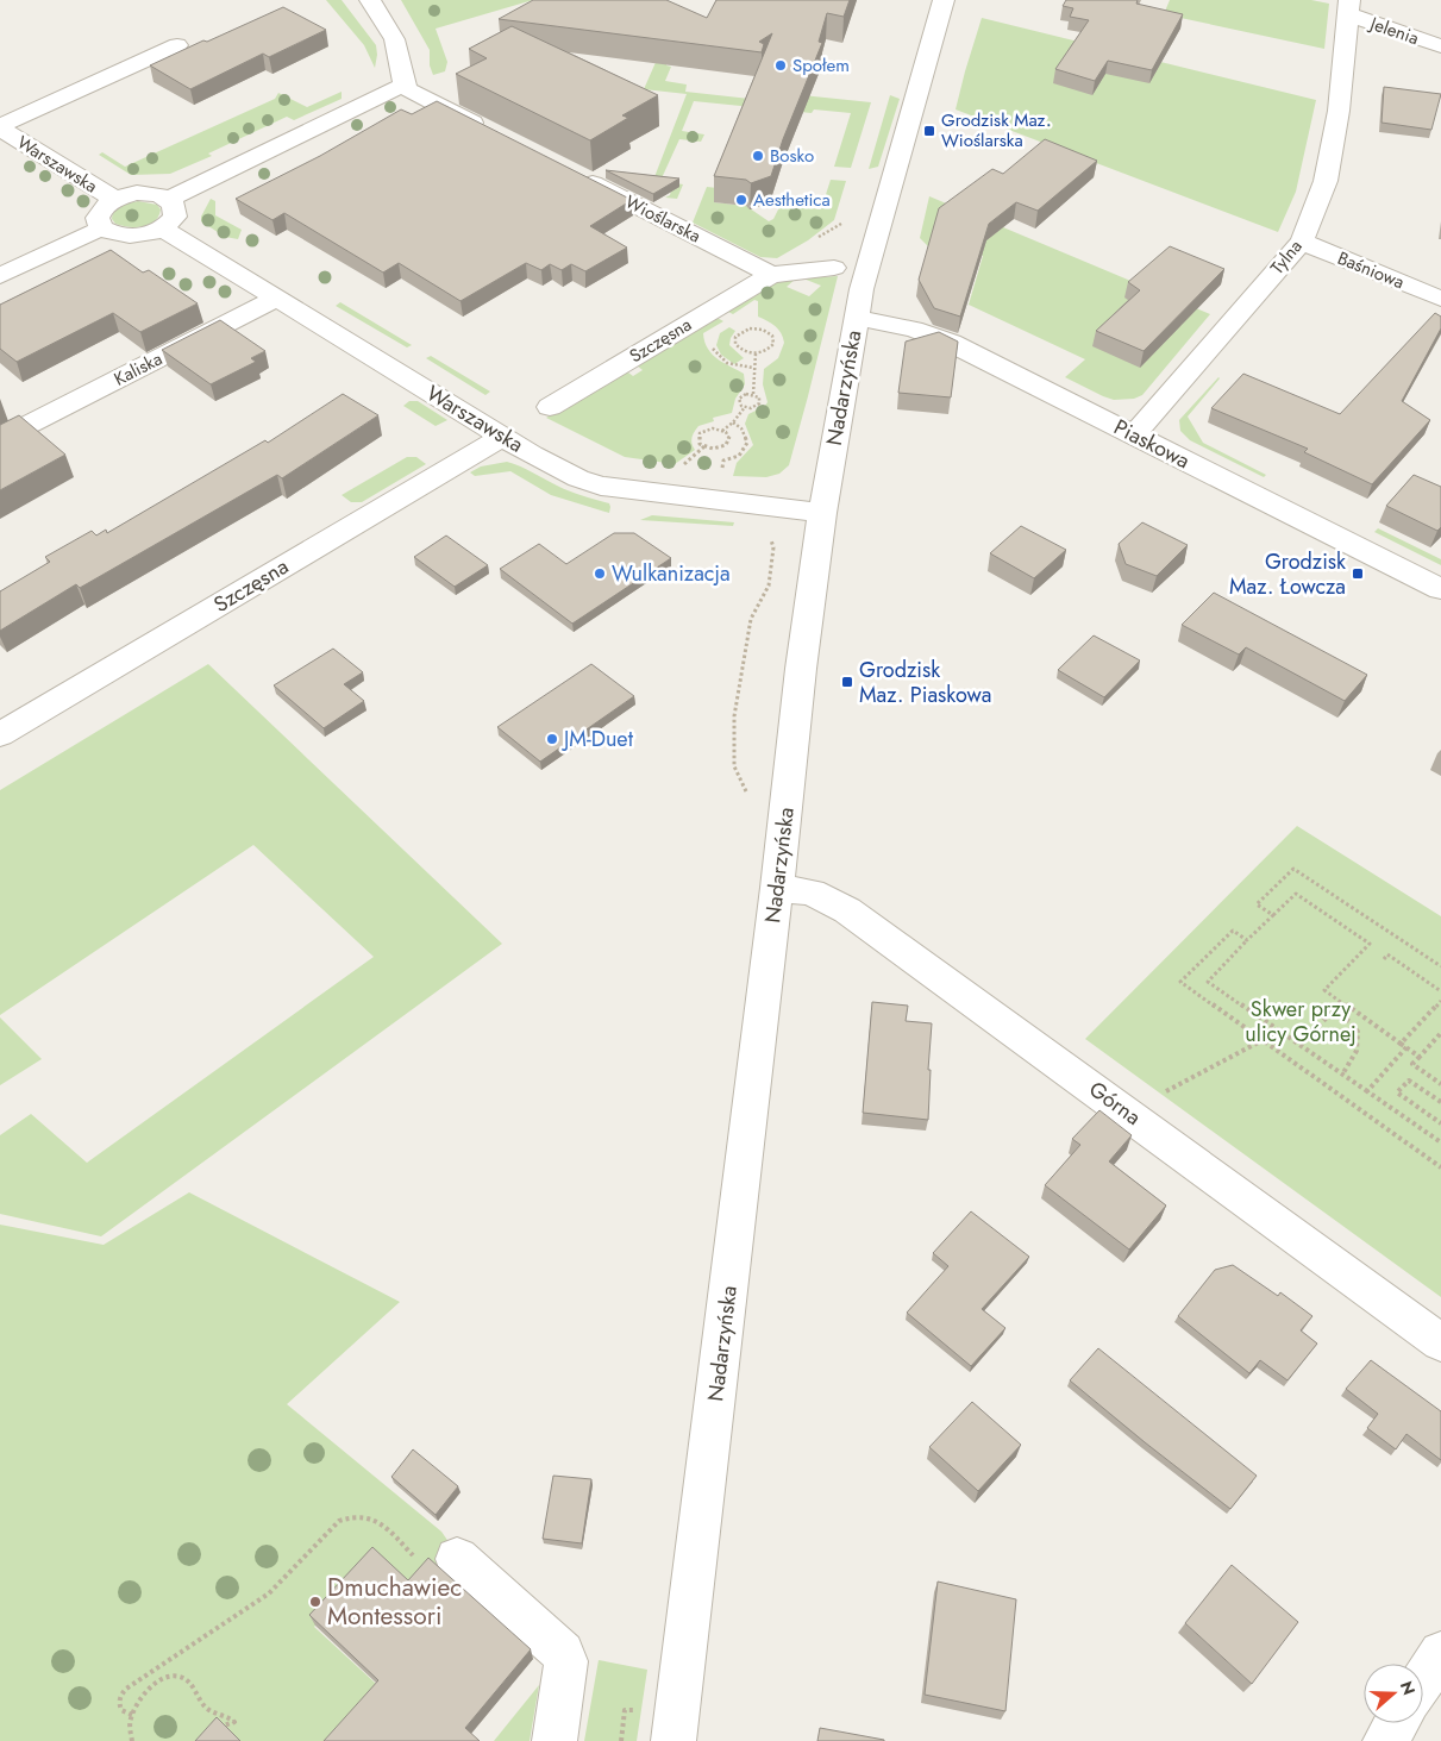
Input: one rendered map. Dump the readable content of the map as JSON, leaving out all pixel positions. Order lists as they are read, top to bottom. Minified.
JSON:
{"streets":{"street":["Jelenia","Warszawska","Wioślarska","Tylna","Baśniowa","Szczęsna","Kaliska","Nadarzyńska","Piaskowa","Górna"]},"crossings":[["Jelenia","Tylna"],["Warszawska","Szczęsna"],["Warszawska","Kaliska"],["Warszawska","Nadarzyńska"],["Wioślarska","Szczęsna"],["Tylna","Baśniowa"],["Tylna","Piaskowa"],["Nadarzyńska","Piaskowa"],["Nadarzyńska","Górna"]],"parks":["Skwer przy ulicy Górnej"],"places":{"other":["Społem","Bosko","Aesthetica","Wulkanizacja","JM-Duet","Dmuchawiec Montessori"],"transit":["Grodzisk Maz. Wioślarska","Grodzisk Maz. Łowcza","Grodzisk Maz. Piaskowa"]},"north":"right"}
